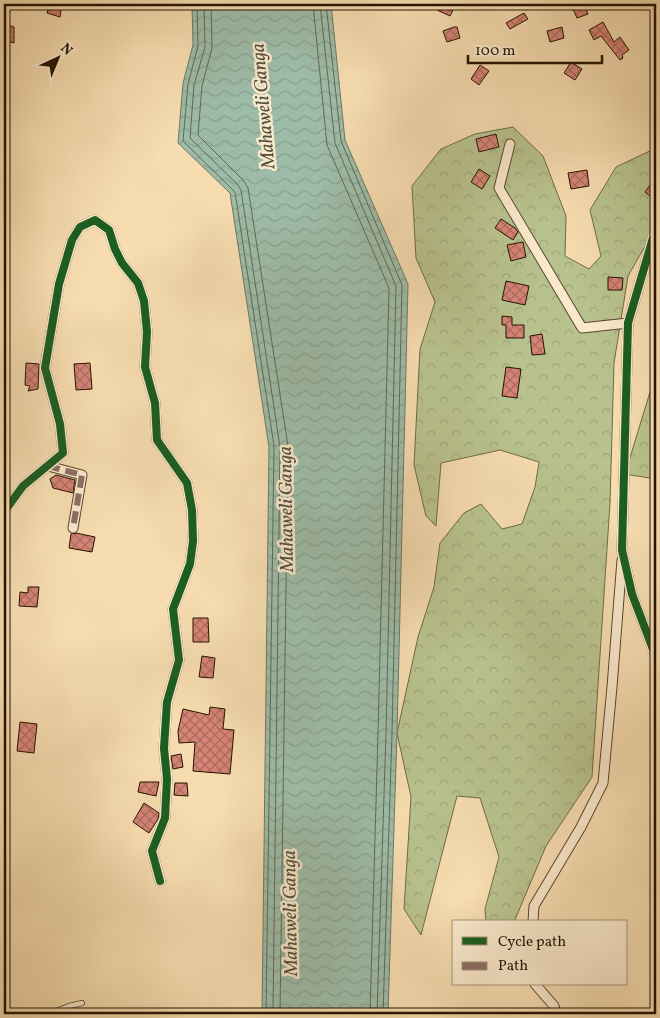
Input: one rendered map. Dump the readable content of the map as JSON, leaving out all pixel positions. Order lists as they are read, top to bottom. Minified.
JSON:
{"water":["Mahaweli Ganga"],"legend":["Cycle path","Path"],"scale_bar":"100 m","north":"top right"}
